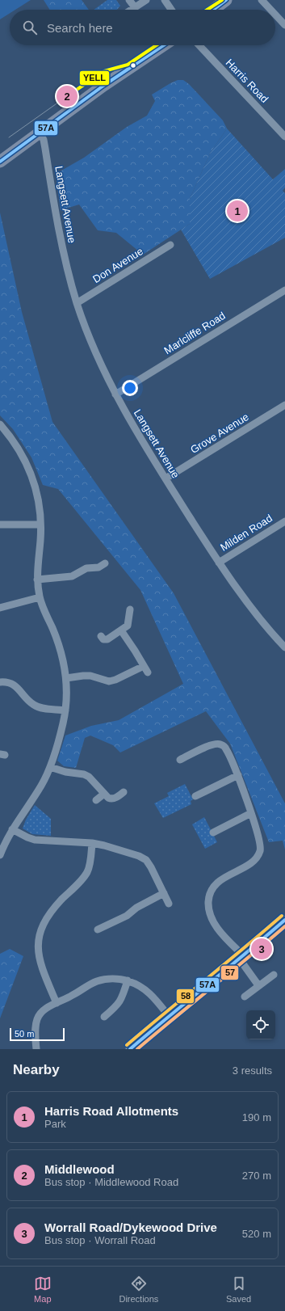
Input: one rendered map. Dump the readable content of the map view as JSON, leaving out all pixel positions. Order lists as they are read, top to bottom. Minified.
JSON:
{"streets":{"street":["Harris Road","Langsett Avenue","Don Avenue","Marlcliffe Road","Grove Avenue","Milden Road"]},"crossings":[["Langsett Avenue","Don Avenue"],["Langsett Avenue","Marlcliffe Road"],["Langsett Avenue","Grove Avenue"],["Langsett Avenue","Milden Road"]],"lines":["transit line YELL","transit line 57A","transit line 58","transit line 57"],"scale_bar":"50 m","page":{"search":"Search here","pins":["2","1","3"],"scale":"50 m","heading":["Nearby","3 results"],"list":[{"mark":"1","name":"Harris Road Allotments","note":"Park","value":"190 m"},{"mark":"2","name":"Middlewood","note":"Bus stop · Middlewood Road","value":"270 m"},{"mark":"3","name":"Worrall Road/Dykewood Drive","note":"Bus stop · Worrall Road","value":"520 m"}],"nav":["Map","Directions","Saved"]}}
